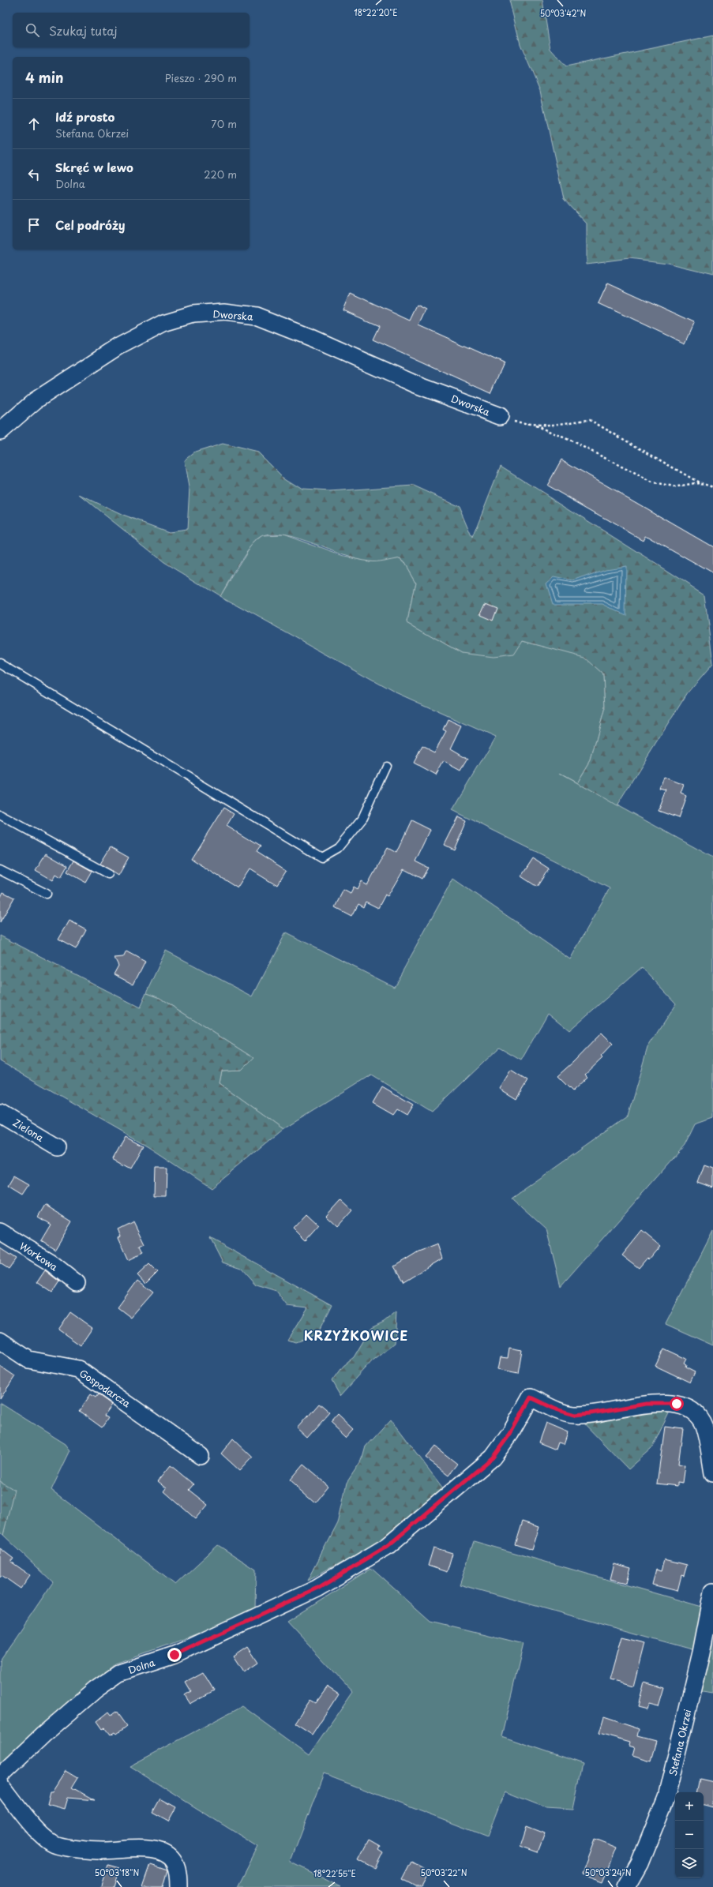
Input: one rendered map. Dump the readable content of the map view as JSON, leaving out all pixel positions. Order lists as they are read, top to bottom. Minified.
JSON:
{"streets":{"street":["Dworska","Zielona","Workowa","Gospodarcza","Dolna","Stefana Okrzei"]},"districts":["KRZYŻKOWICE"],"page":{"search":"Szukaj tutaj","heading":["4 min","Pieszo · 290 m"],"list":[["Idź prosto","Stefana Okrzei","70 m"],["Skręć w lewo","Dolna","220 m"],"Cel podróży"],"map_buttons":["+","−"]},"coordinates":["18°22'20\"E","50°03'42\"N","50°03'18\"N","50°03'22\"N","50°03'24\"N","18°22'55\"E"]}
